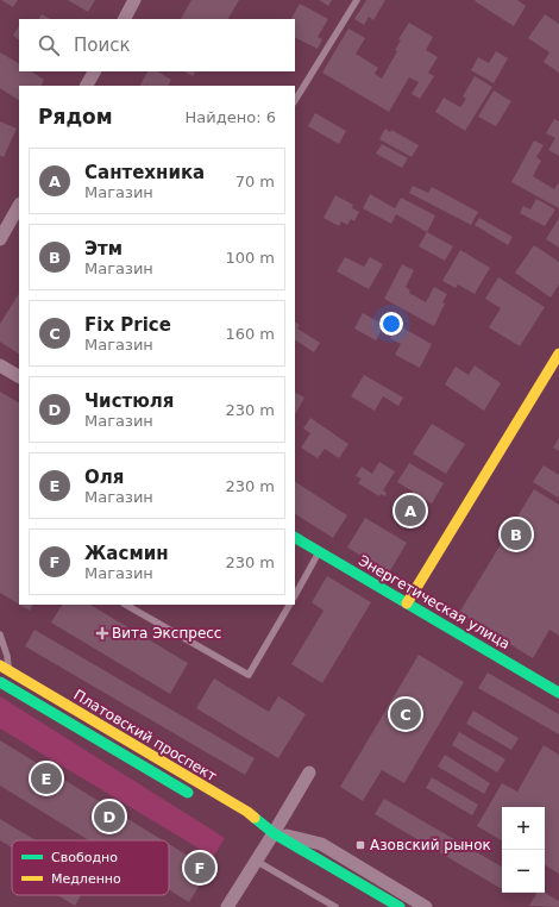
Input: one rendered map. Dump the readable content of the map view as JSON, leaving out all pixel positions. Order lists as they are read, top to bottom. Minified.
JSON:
{"streets":{"main road":["Энергетическая улица","Платовский проспект"]},"places":{"health":["Вита Экспресс"],"transit":["Азовский рынок"]},"legend":["Свободно","Медленно"],"page":{"search":"Поиск","heading":["Рядом","Найдено: 6"],"list":[{"mark":"A","name":"Сантехника","note":"Магазин","value":"70 m"},{"mark":"B","name":"Этм","note":"Магазин","value":"100 m"},{"mark":"C","name":"Fix Price","note":"Магазин","value":"160 m"},{"mark":"D","name":"Чистюля","note":"Магазин","value":"230 m"},{"mark":"E","name":"Оля","note":"Магазин","value":"230 m"},{"mark":"F","name":"Жасмин","note":"Магазин","value":"230 m"}],"pins":["A","B","C","E","D","F"],"map_buttons":["+","−"]}}
